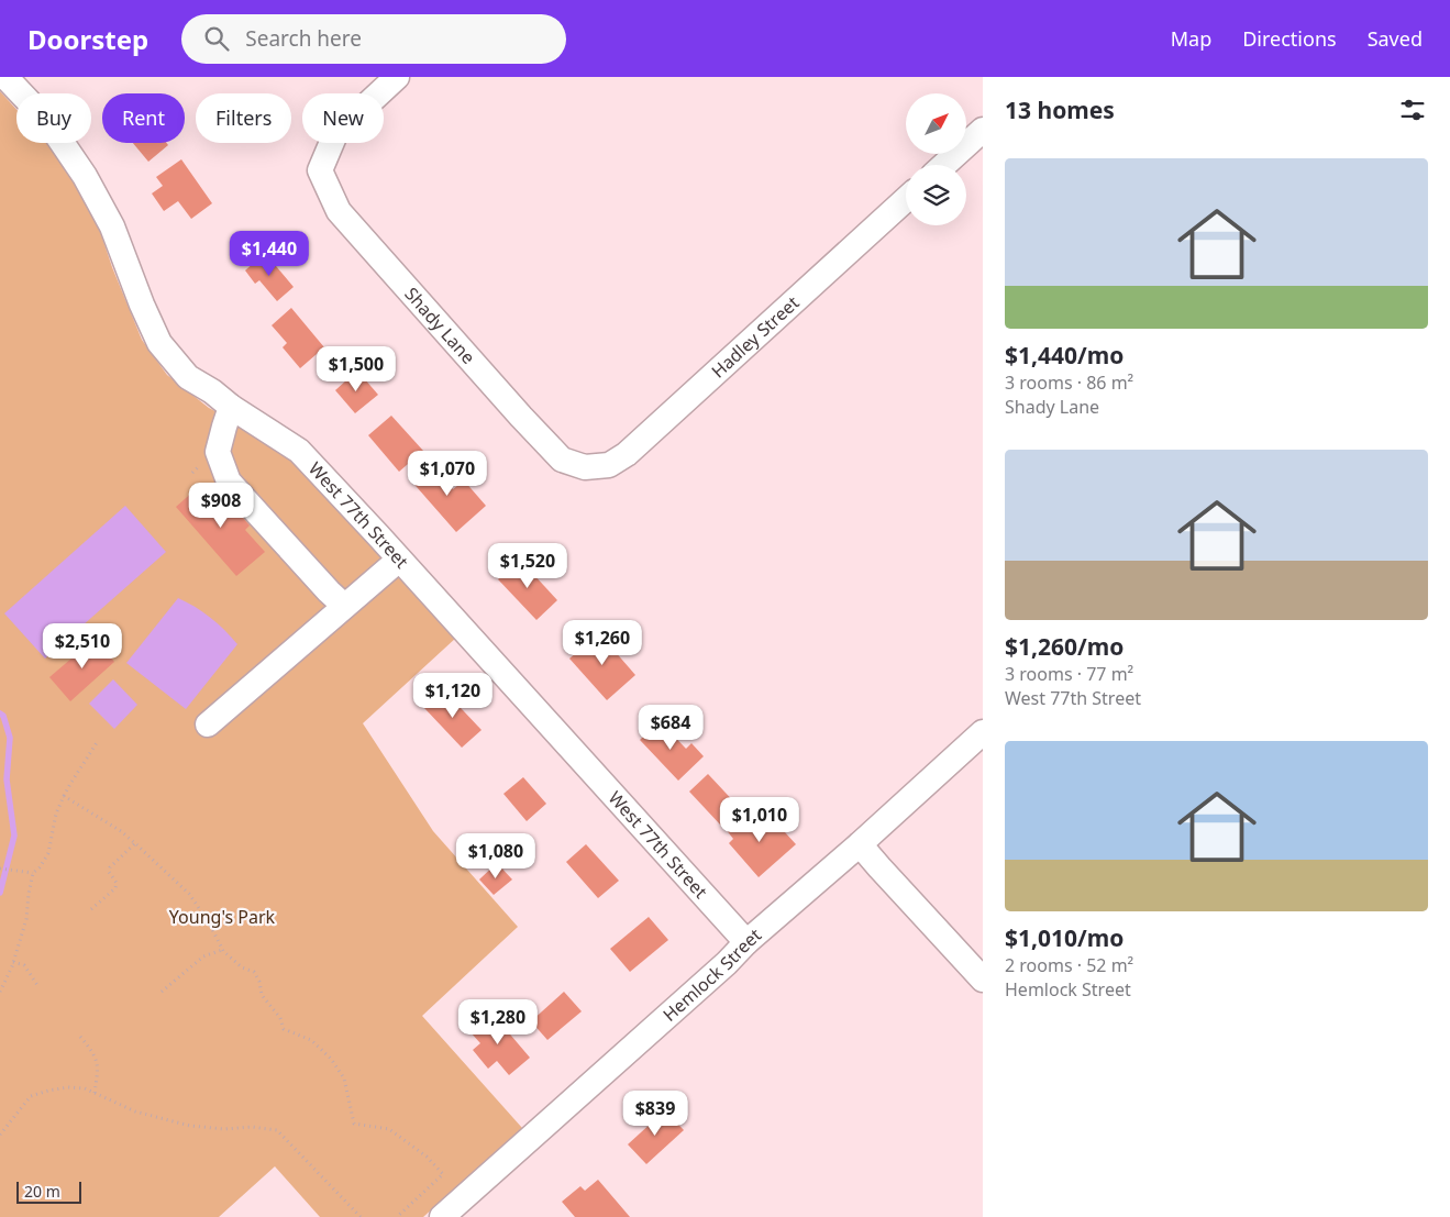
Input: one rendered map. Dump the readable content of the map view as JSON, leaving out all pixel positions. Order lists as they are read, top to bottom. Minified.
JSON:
{"streets":{"street":["Shady Lane","Hadley Street","West 77th Street","Hemlock Street"]},"crossings":[["Shady Lane","Hadley Street"],["West 77th Street","Hemlock Street"]],"parks":["Young's Park"],"scale_bar":"20 m","north":"top right","page":{"header":"Doorstep","search":"Search here","nav":["Map","Directions","Saved"],"heading":"13 homes","chip":["Buy","Rent","Filters","New"],"list":[{"name":"$1,440/mo","note":"3 rooms · 86 m² · Shady Lane"},{"name":"$1,260/mo","note":"3 rooms · 77 m² · West 77th Street"},{"name":"$1,010/mo","note":"2 rooms · 52 m² · Hemlock Street"}],"price":["$1,440","$1,500","$1,070","$908","$1,520","$1,260","$2,510","$1,120","$684","$1,010","$1,080","$1,280","$839"],"scale":"20 m"}}
